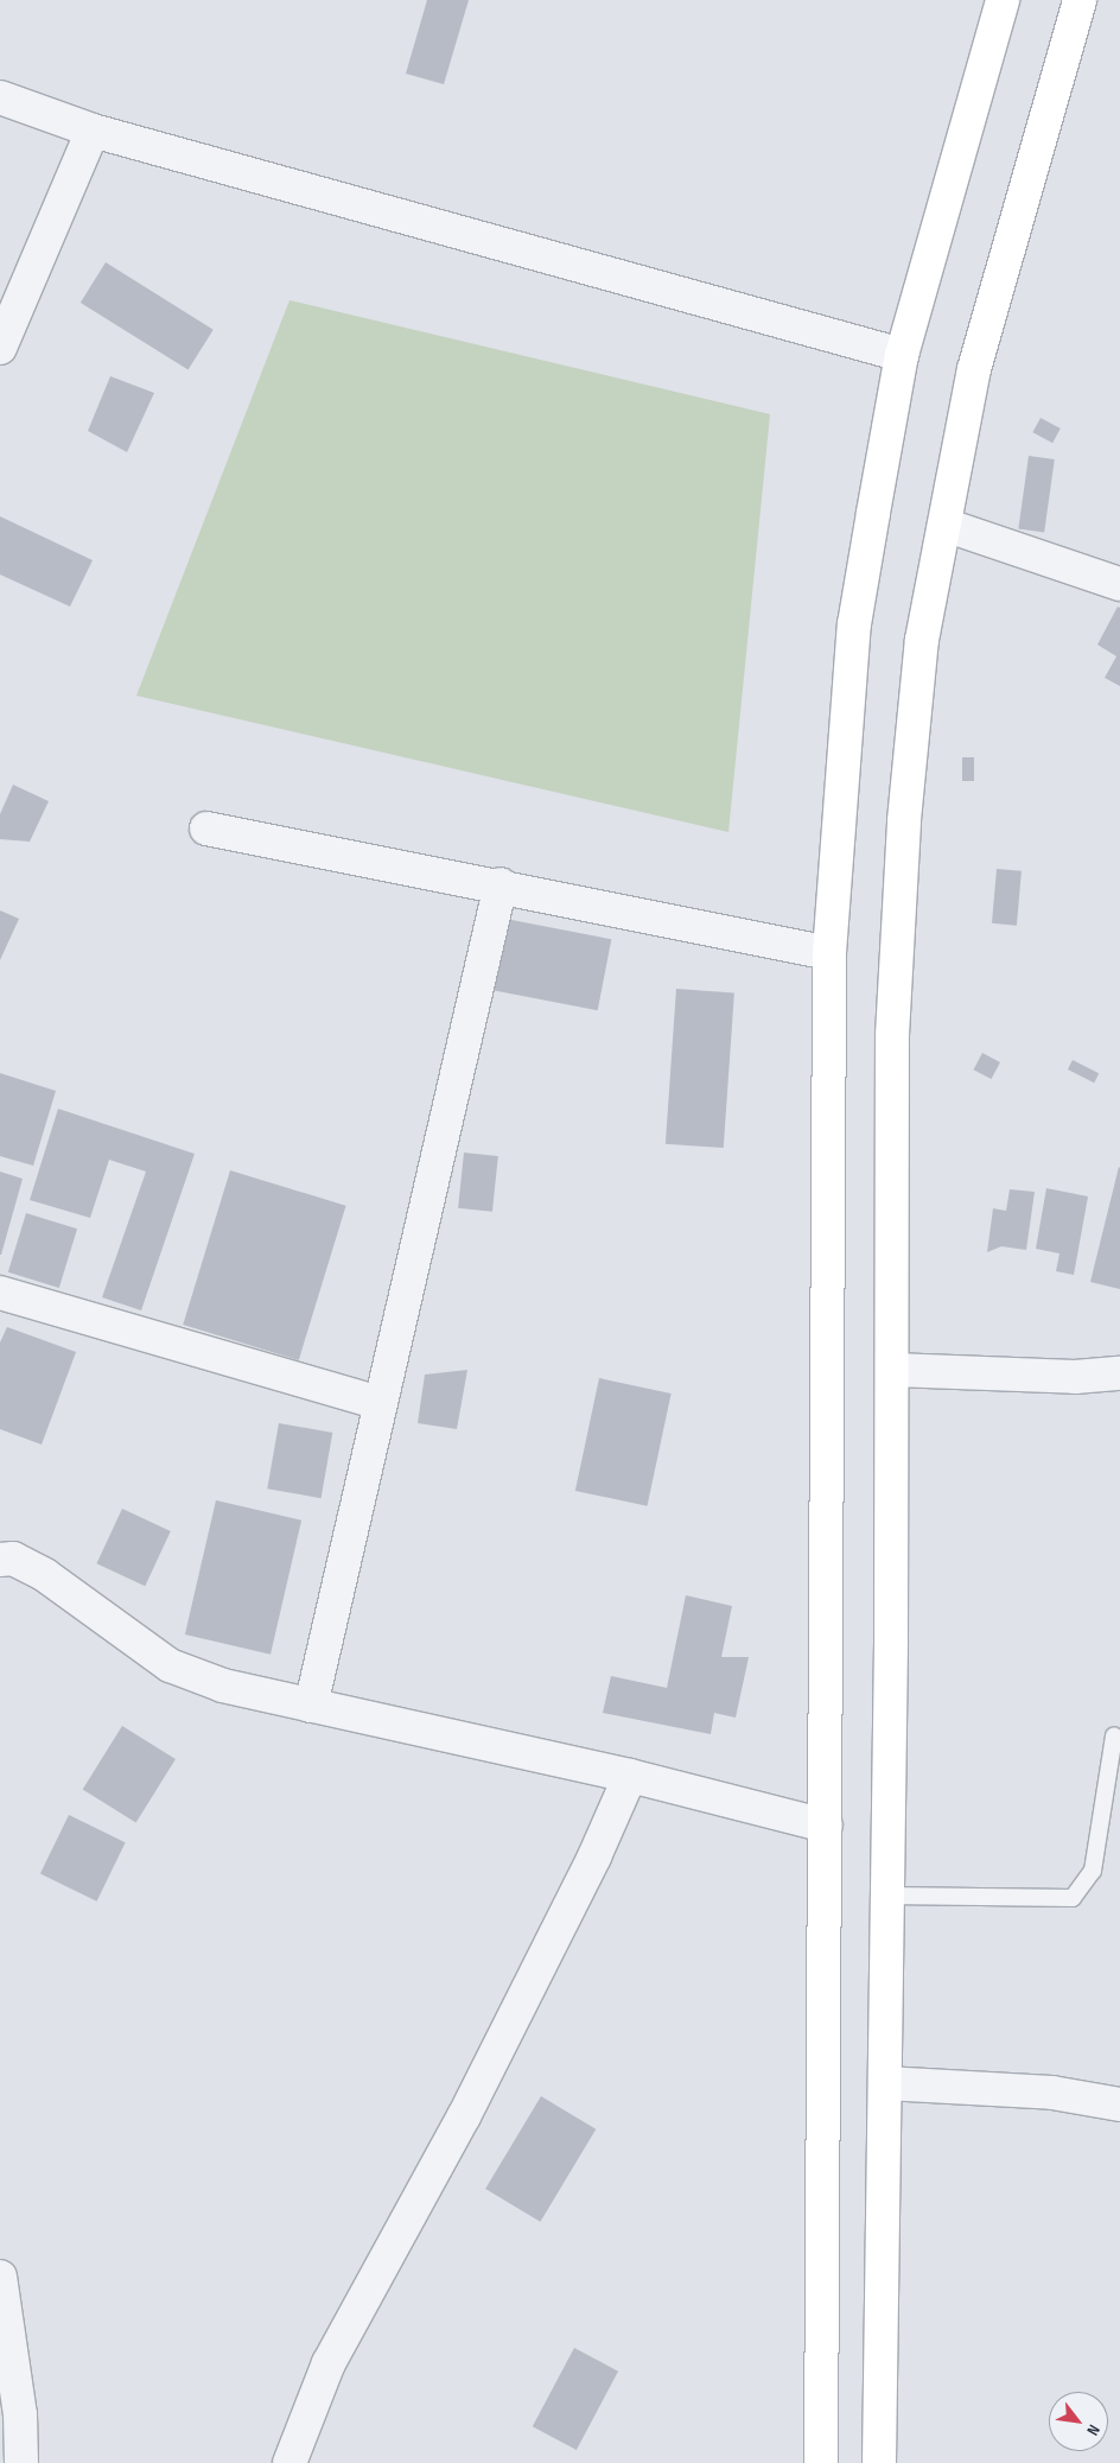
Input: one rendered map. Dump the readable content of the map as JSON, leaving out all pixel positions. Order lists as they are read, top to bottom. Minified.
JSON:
{"north":"bottom right"}
